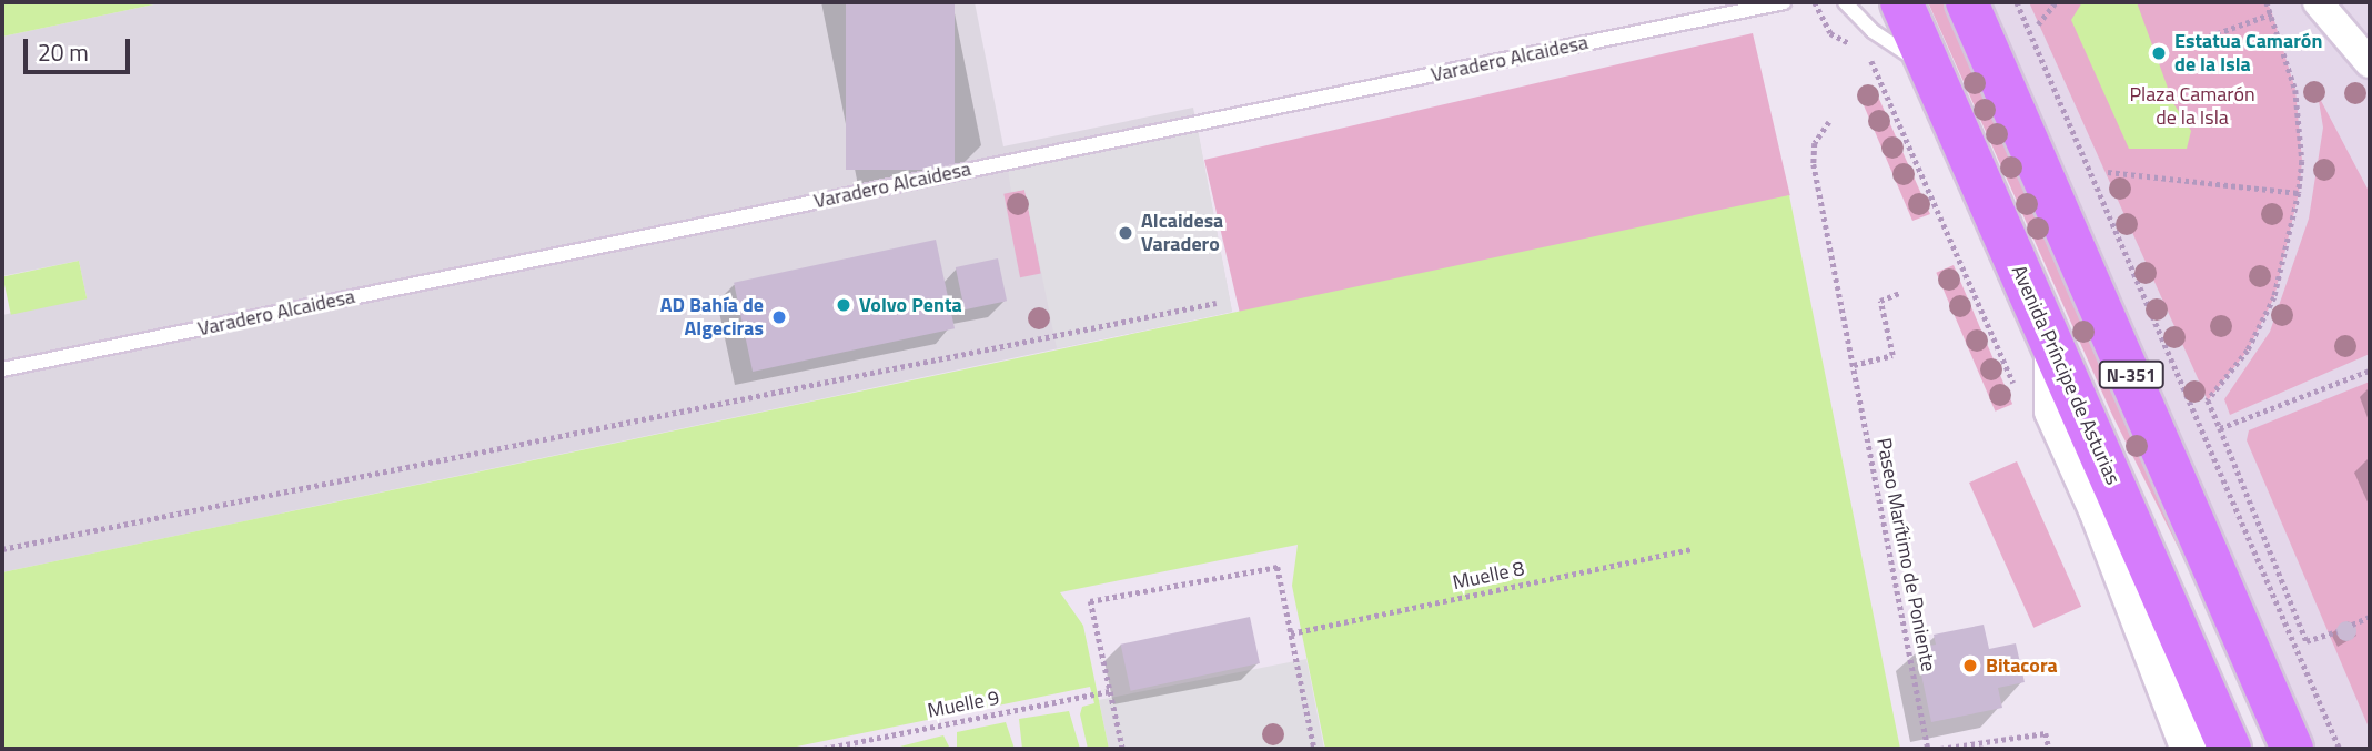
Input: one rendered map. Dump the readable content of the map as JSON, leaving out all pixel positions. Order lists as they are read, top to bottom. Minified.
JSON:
{"streets":{"highway":["Avenida Príncipe de Asturias","N-351"],"lane":["Varadero Alcaidesa"],"path":["Paseo Marítimo de Poniente","Muelle 8","Muelle 9"]},"parks":["Plaza Camarón de la Isla"],"places":["Estatua Camarón de la Isla","Alcaidesa Varadero","Volvo Penta","AD Bahía de Algeciras","Bitacora"],"scale_bar":"20 m"}
